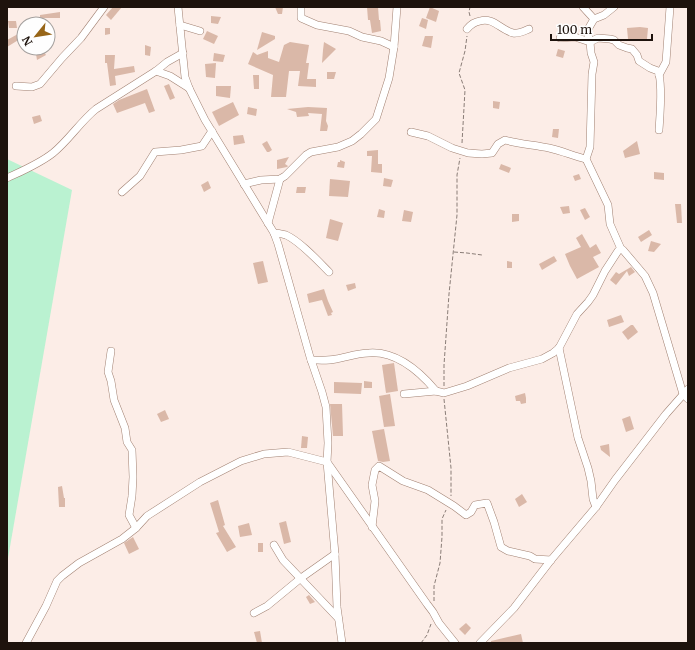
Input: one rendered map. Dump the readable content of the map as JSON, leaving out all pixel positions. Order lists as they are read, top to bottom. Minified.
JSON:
{"scale_bar":"100 m","north":"bottom left"}
